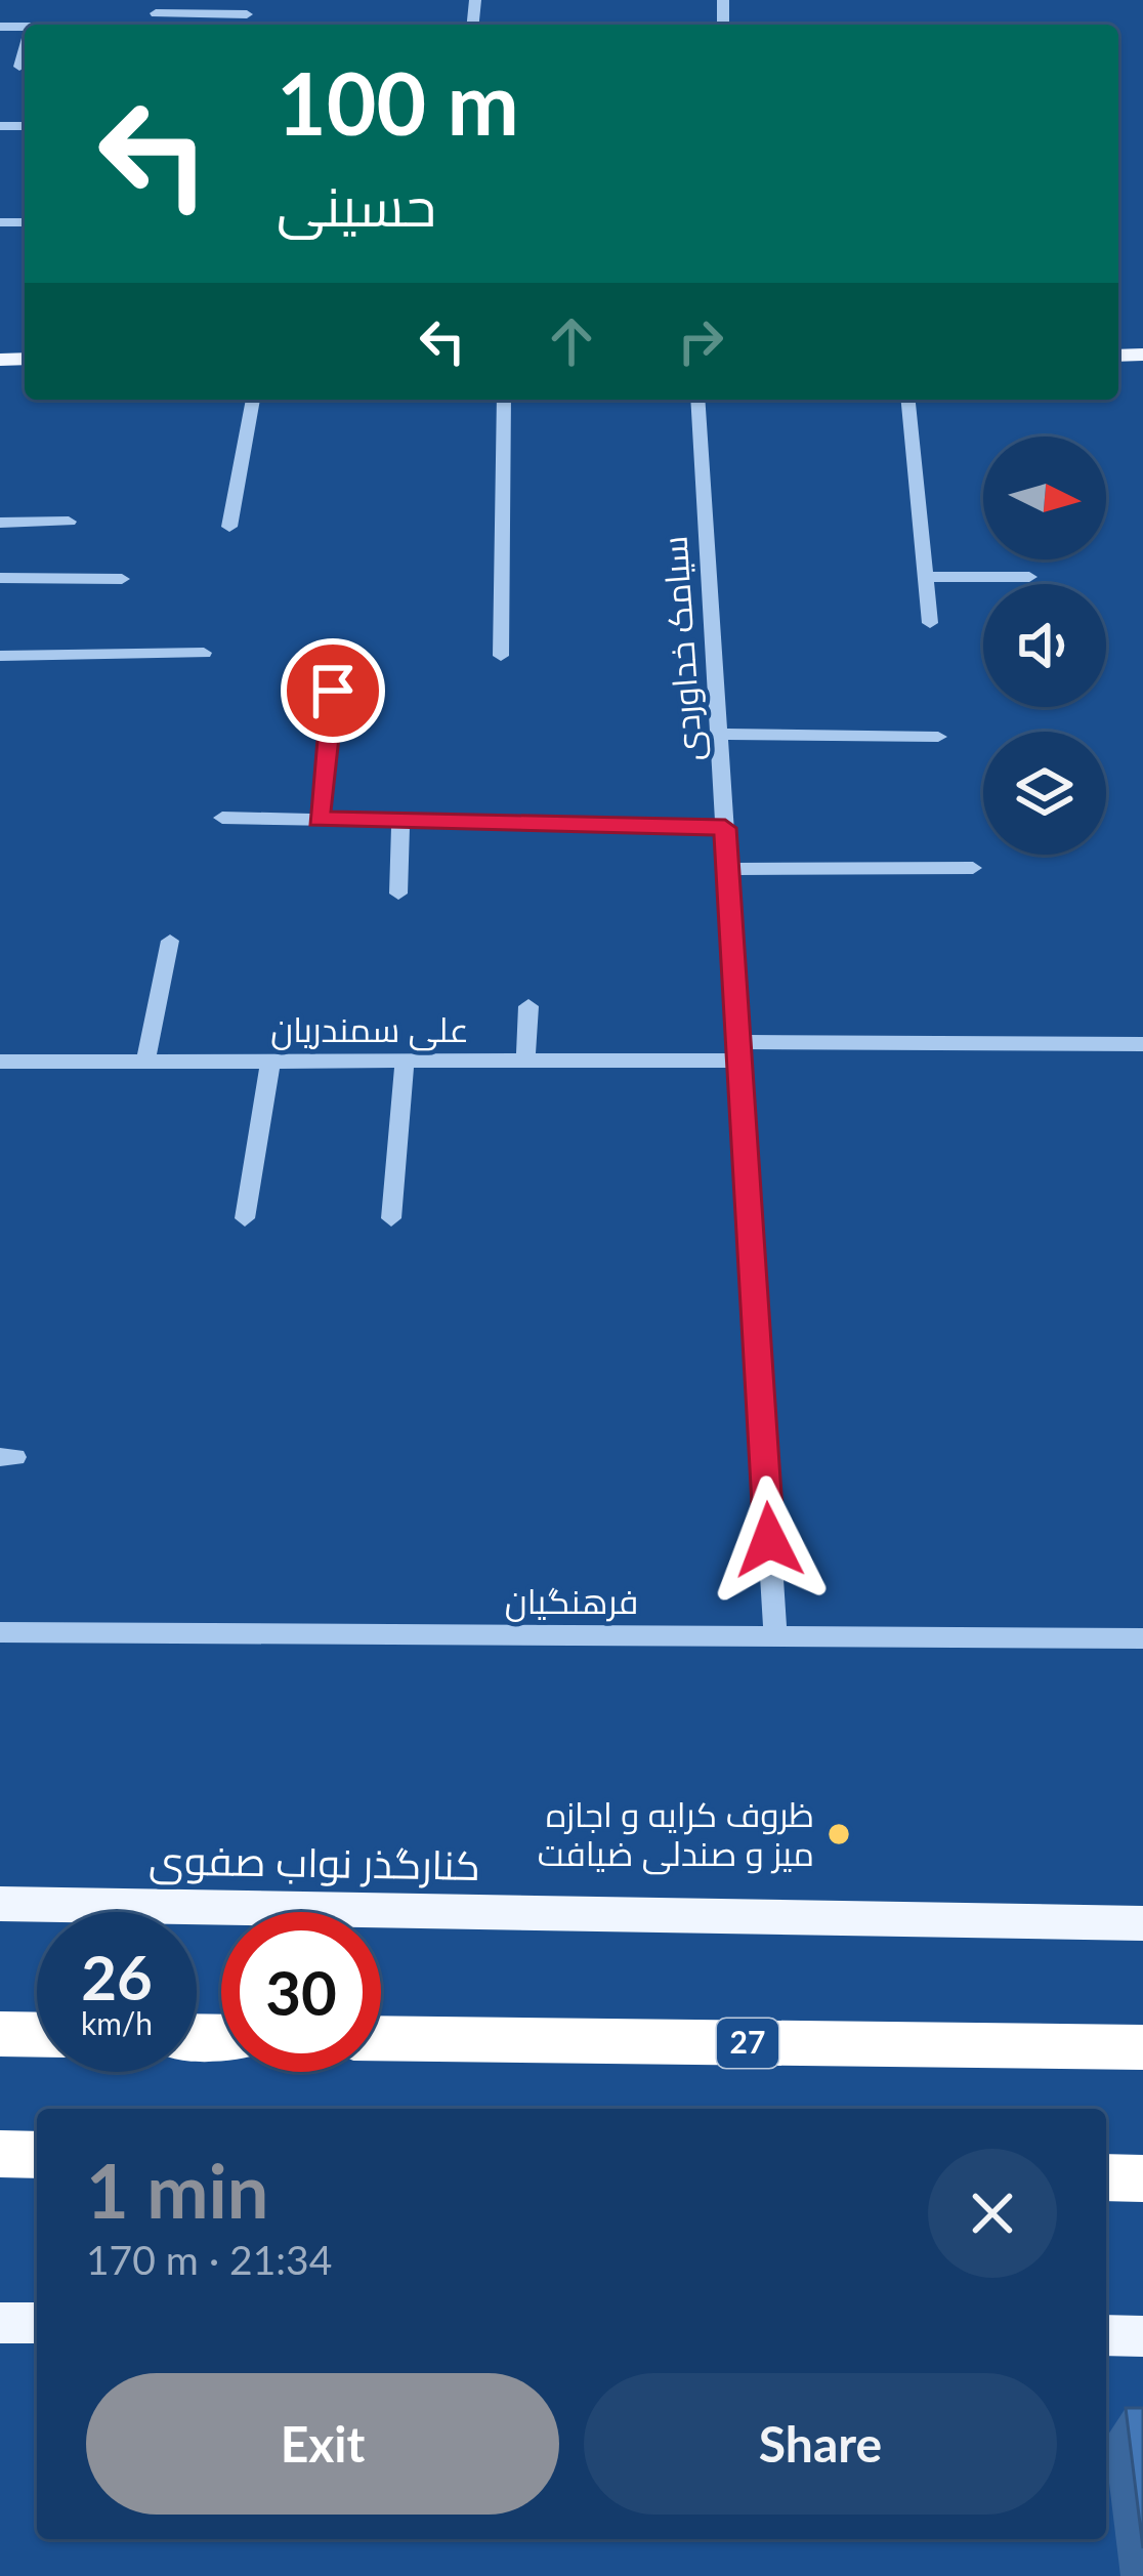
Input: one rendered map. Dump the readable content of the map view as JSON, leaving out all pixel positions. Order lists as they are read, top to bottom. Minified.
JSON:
{"streets":{"highway":["27"],"main road":["کنارگذر نواب صفوی"],"street":["سیامک خداوردی","علی سمندریان","فرهنگیان"]},"crossings":[["سیامک خداوردی","علی سمندریان"],["سیامک خداوردی","فرهنگیان"]],"places":["ظروف کرایه و اجازه میز و صندلی ضیافت"],"north":"right","page":{"turn":["100 m","حسینی"],"speed":"26 km/h","limit":"30","heading":["1 min","170 m · 21:34"],"buttons":["Exit","Share"]}}
